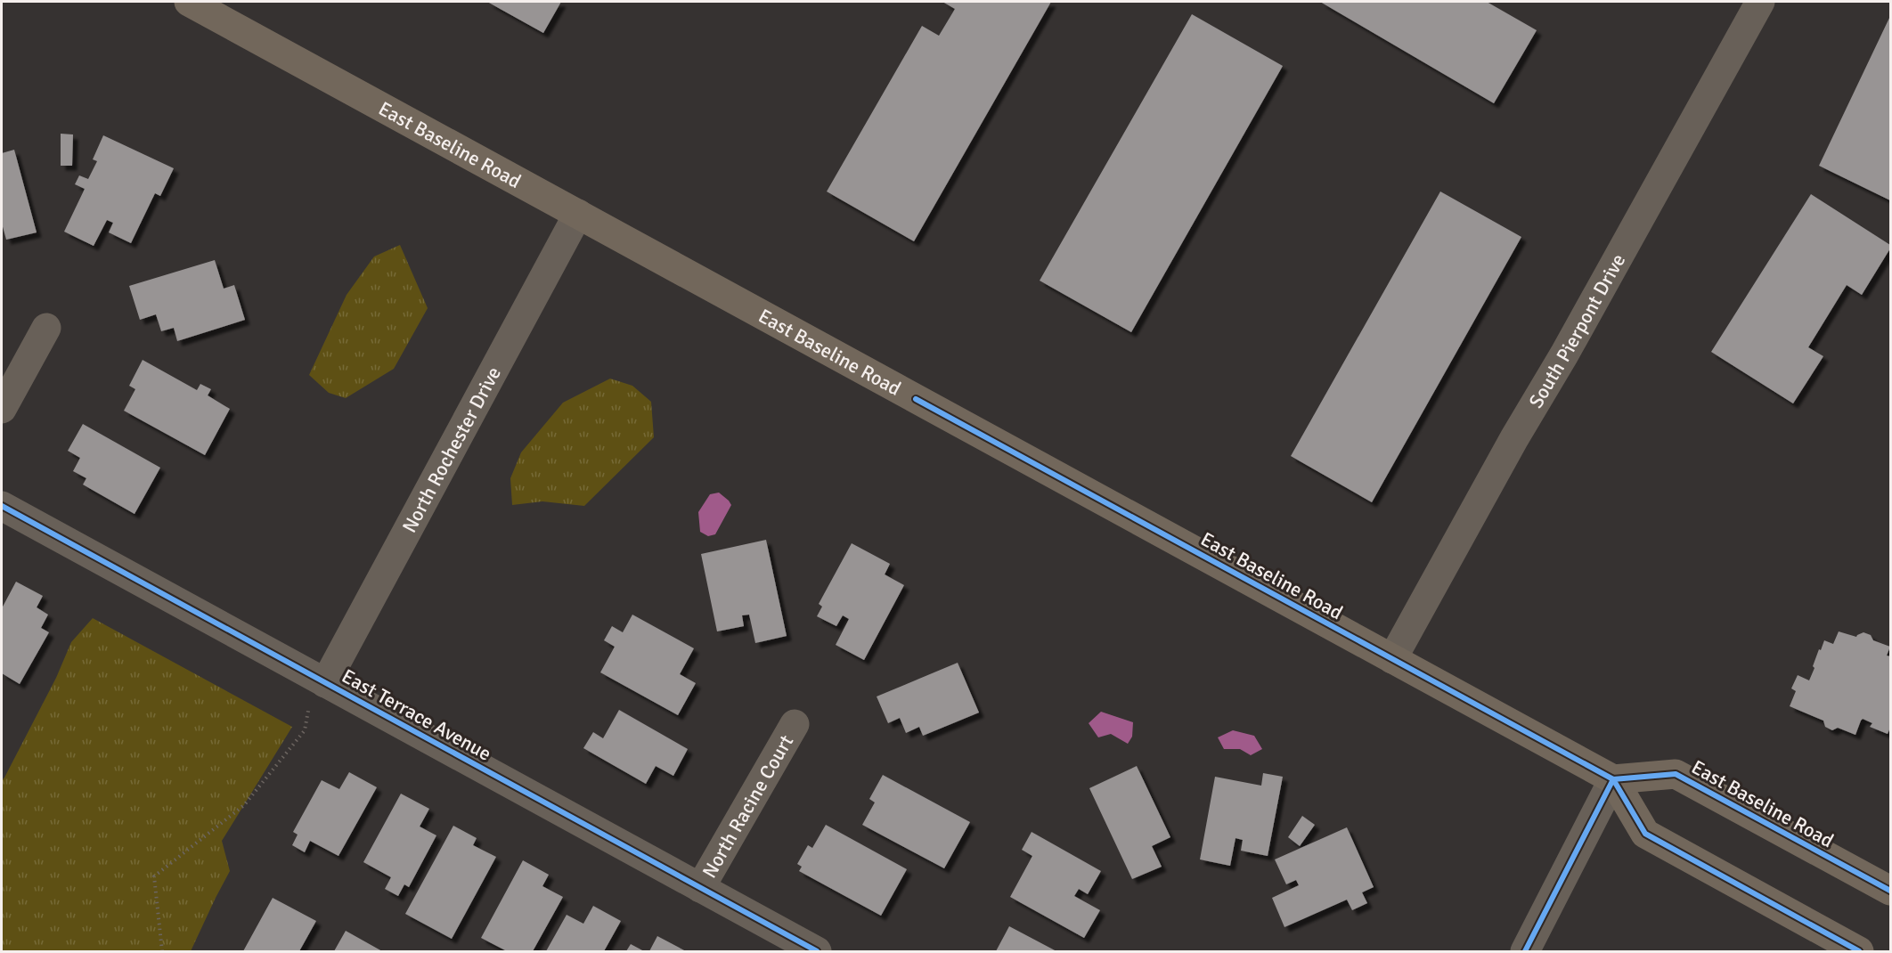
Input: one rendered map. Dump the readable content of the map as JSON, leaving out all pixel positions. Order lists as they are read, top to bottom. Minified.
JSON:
{"streets":{"main road":["East Baseline Road"],"street":["South Pierpont Drive","North Rochester Drive","East Terrace Avenue","North Racine Court"]},"crossings":[["East Baseline Road","South Pierpont Drive"],["East Baseline Road","North Rochester Drive"],["North Rochester Drive","East Terrace Avenue"],["East Terrace Avenue","North Racine Court"]]}
